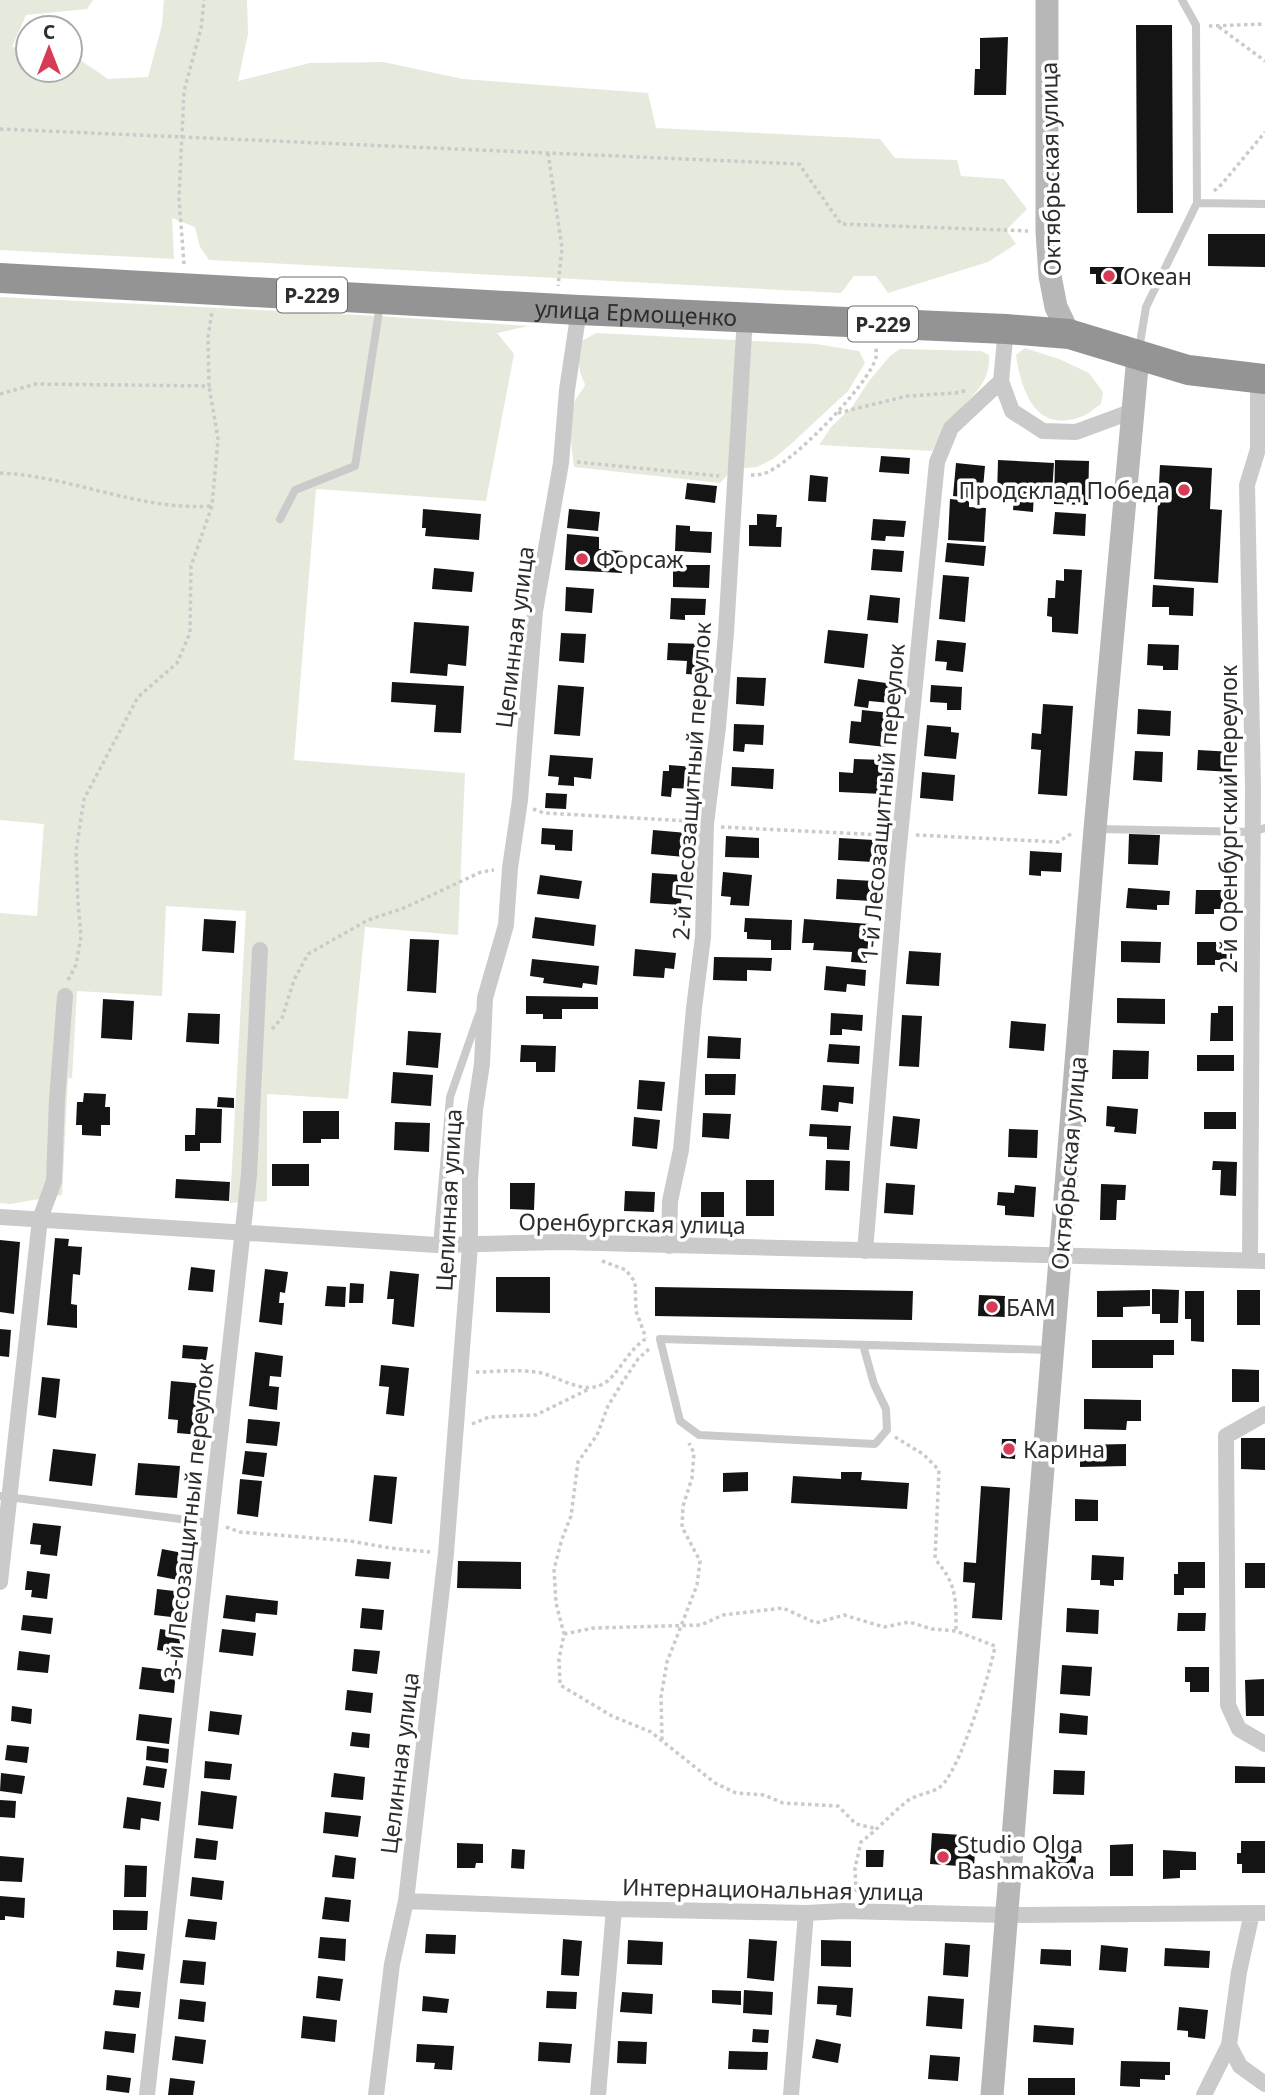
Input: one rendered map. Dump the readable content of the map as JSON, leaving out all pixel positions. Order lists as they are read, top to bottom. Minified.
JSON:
{"streets":{"highway":["Р-229","улица Ермощенко"],"street":["Октябрьская улица","Целинная улица","2-й Лесозащитный переулок","1-й Лесозащитный переулок","2-й Оренбургский переулок","Оренбургская улица","3-й Лесозащитный переулок","Интернациональная улица"]},"crossings":[["Октябрьская улица","улица Ермощенко"],["Октябрьская улица","Оренбургская улица"],["Октябрьская улица","Интернациональная улица"],["улица Ермощенко","Целинная улица"],["улица Ермощенко","2-й Лесозащитный переулок"],["улица Ермощенко","2-й Оренбургский переулок"],["Целинная улица","Оренбургская улица"],["Целинная улица","Интернациональная улица"],["2-й Лесозащитный переулок","Оренбургская улица"],["1-й Лесозащитный переулок","Оренбургская улица"],["2-й Оренбургский переулок","Оренбургская улица"],["Оренбургская улица","3-й Лесозащитный переулок"]],"places":["Океан","Продсклад Победа","Форсаж","БАМ","Карина","Studio Olga Bashmakova"],"north":"top"}
